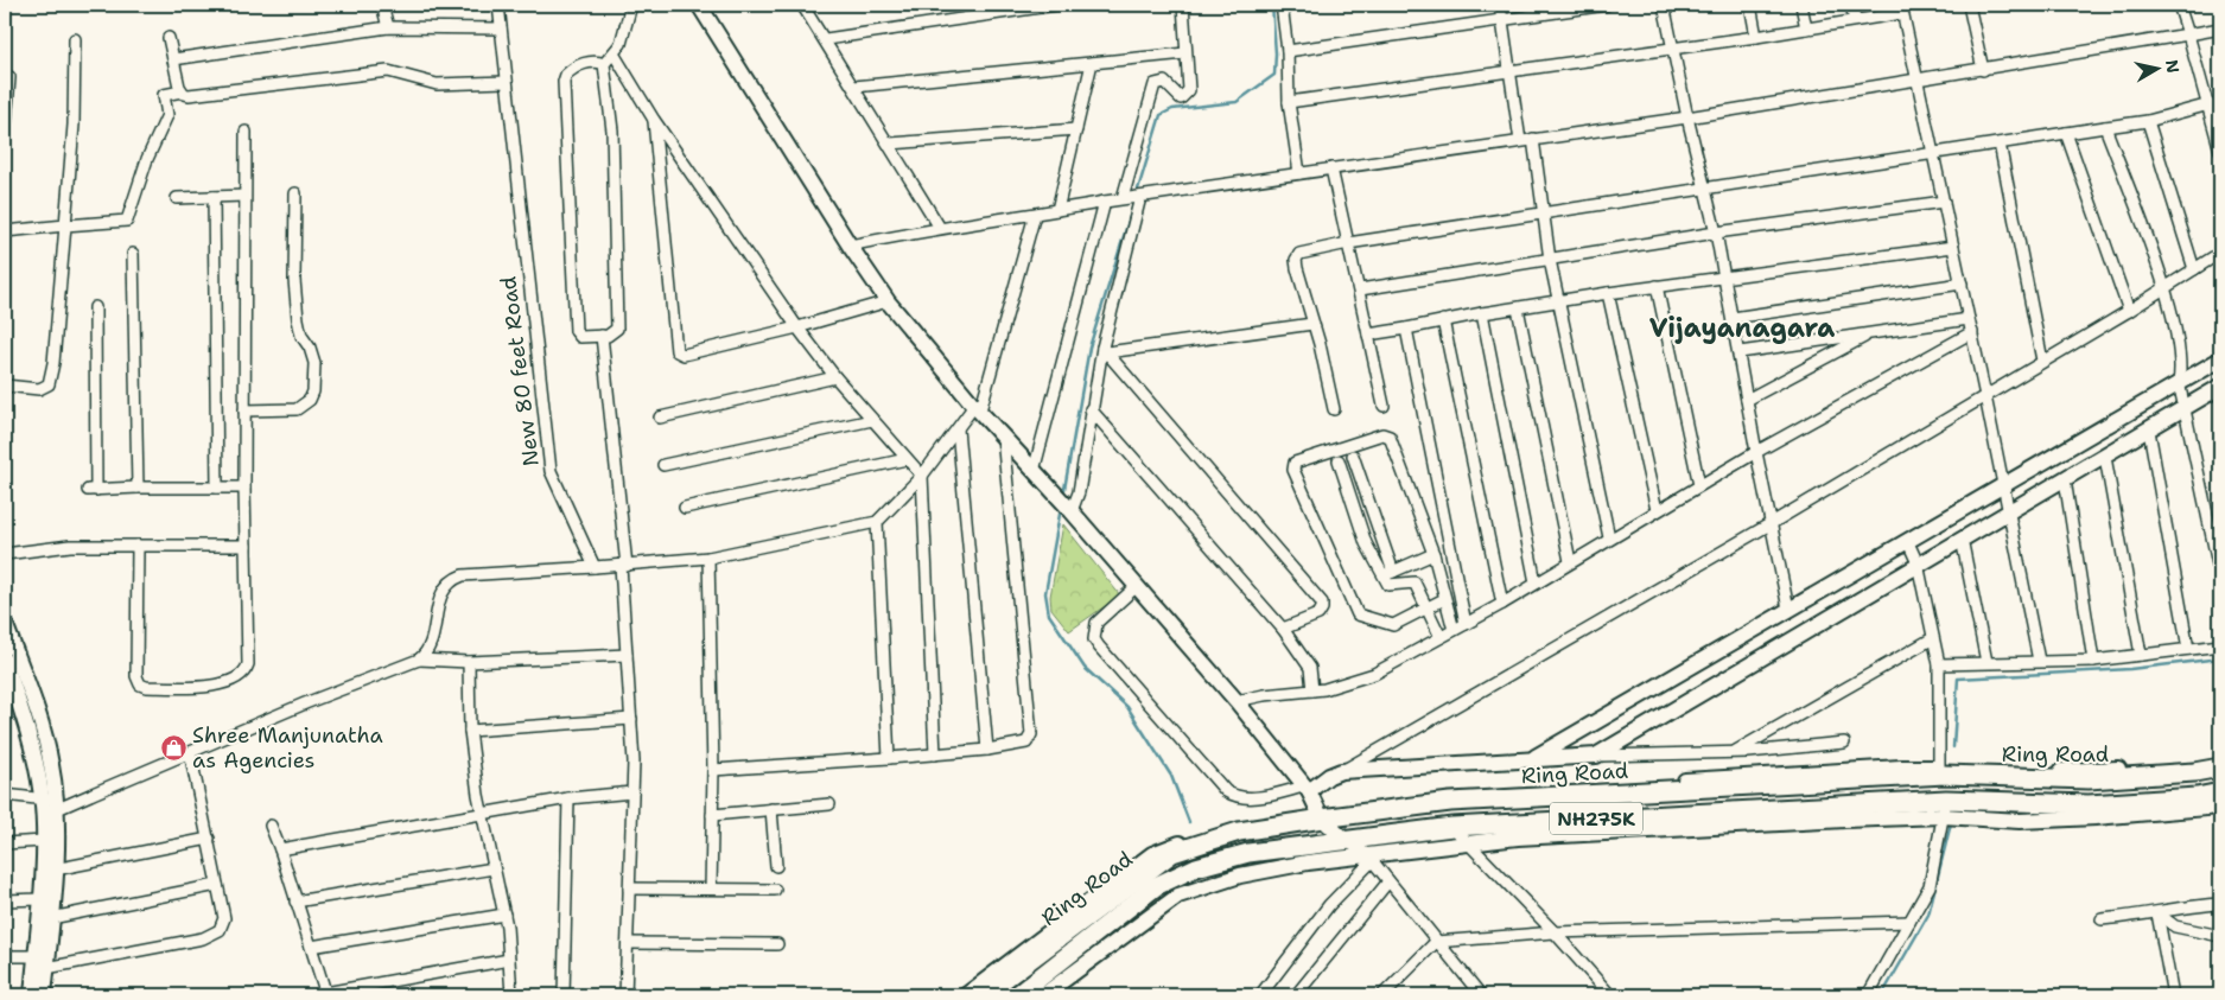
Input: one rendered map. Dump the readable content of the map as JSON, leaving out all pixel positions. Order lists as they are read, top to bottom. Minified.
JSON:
{"streets":{"highway":["Ring Road","NH275K"],"street":["New 80 feet Road"]},"districts":["Vijayanagara"],"places":{"shop":["Shree Manjunatha as Agencies"]},"north":"right"}
